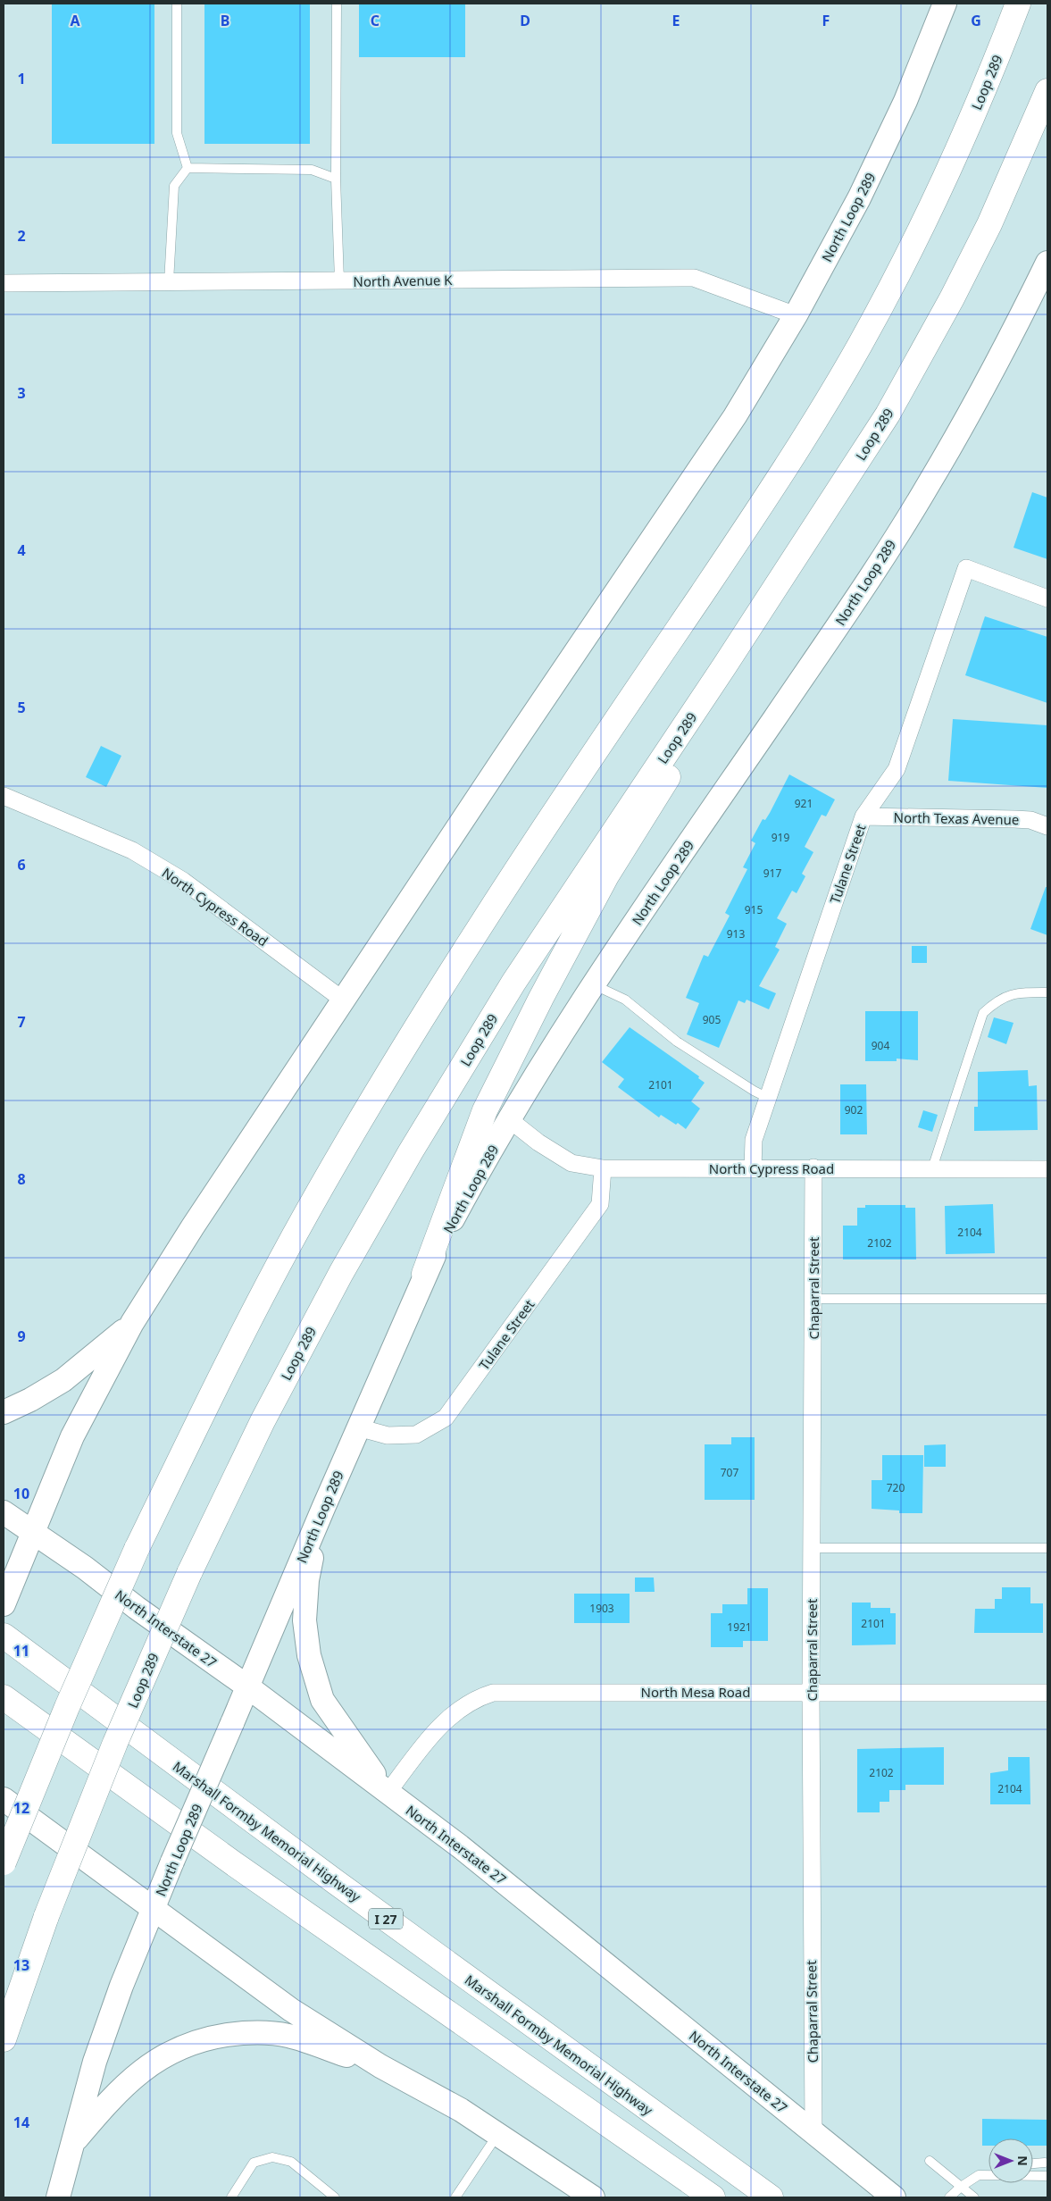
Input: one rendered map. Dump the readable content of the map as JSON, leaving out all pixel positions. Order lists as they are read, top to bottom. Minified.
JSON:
{"streets":{"highway":["Loop 289","Marshall Formby Memorial Highway","I 27"],"main road":["North Loop 289","North Interstate 27"],"street":["North Avenue K","North Texas Avenue","Tulane Street","North Cypress Road","Chaparral Street","North Mesa Road"]},"crossings":[["North Loop 289","North Avenue K"],["North Loop 289","Tulane Street"],["North Loop 289","North Cypress Road"],["North Loop 289","North Interstate 27"],["North Texas Avenue","Tulane Street"],["Tulane Street","North Cypress Road"],["North Cypress Road","Chaparral Street"],["Chaparral Street","North Interstate 27"],["Chaparral Street","North Mesa Road"],["North Interstate 27","North Mesa Road"]],"house_numbers":["921","919","917","915","913","905","904","2101","902","2104","2102","707","720","1903","2101","1921","2102","2104"],"north":"right","grid":{"columns":["A","B","C","D","E","F","G"],"rows":["1","2","3","4","5","6","7","8","9","10","11","12","13","14"]}}
